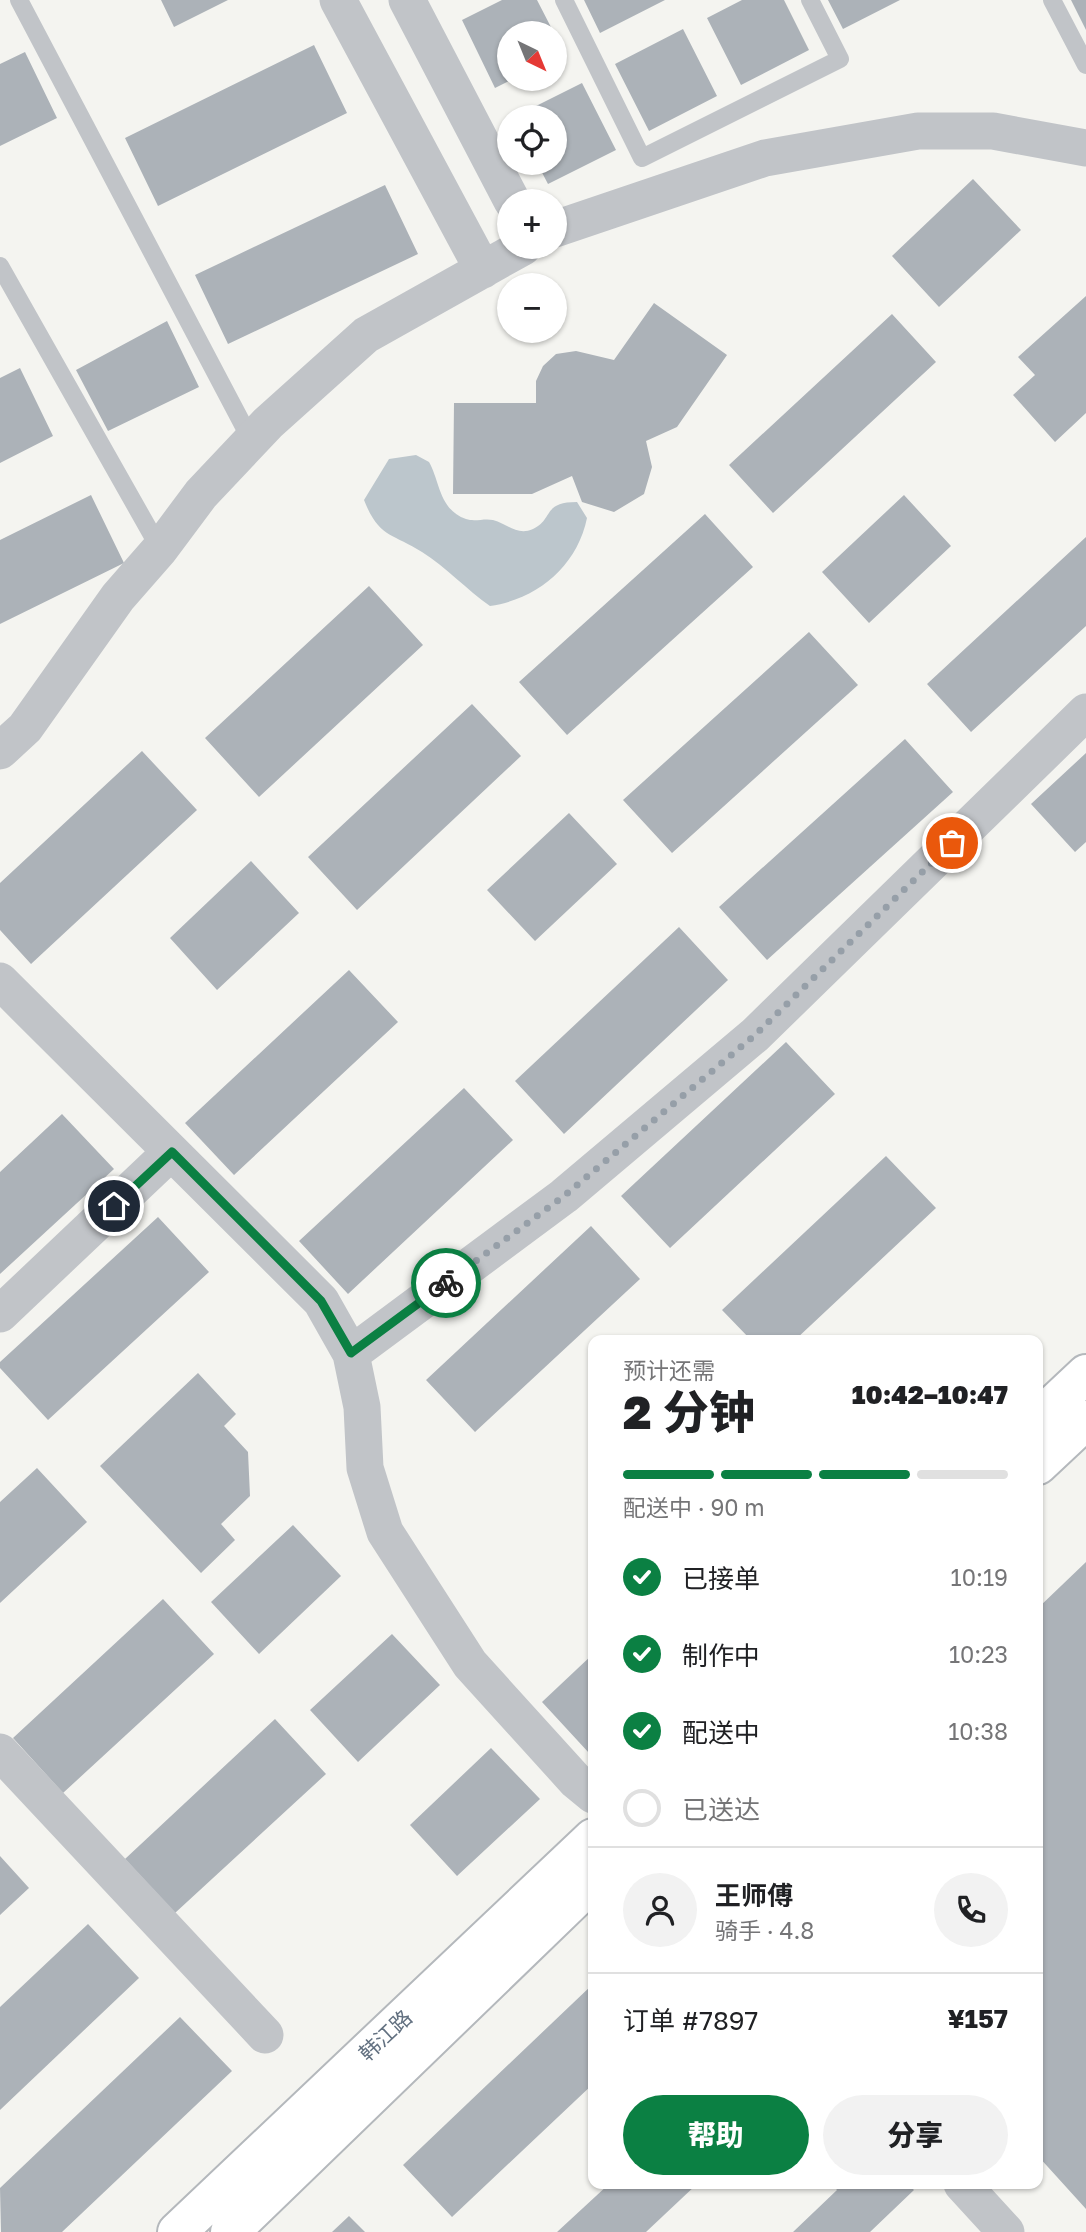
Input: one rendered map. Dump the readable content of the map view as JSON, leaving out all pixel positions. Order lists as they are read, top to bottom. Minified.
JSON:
{"streets":{"street":["韩江路"]},"north":"bottom right","page":{"map_buttons":["+","−"],"heading":["2 分钟","预计还需","10:42–10:47"],"panel":["王师傅","骑手 · 4.8","订单 #7897","¥157"],"bar":"配送中 · 90 m","list":[["已接单","10:19"],["制作中","10:23"],["配送中","10:38"],"已送达"],"buttons":["帮助","分享"]}}
